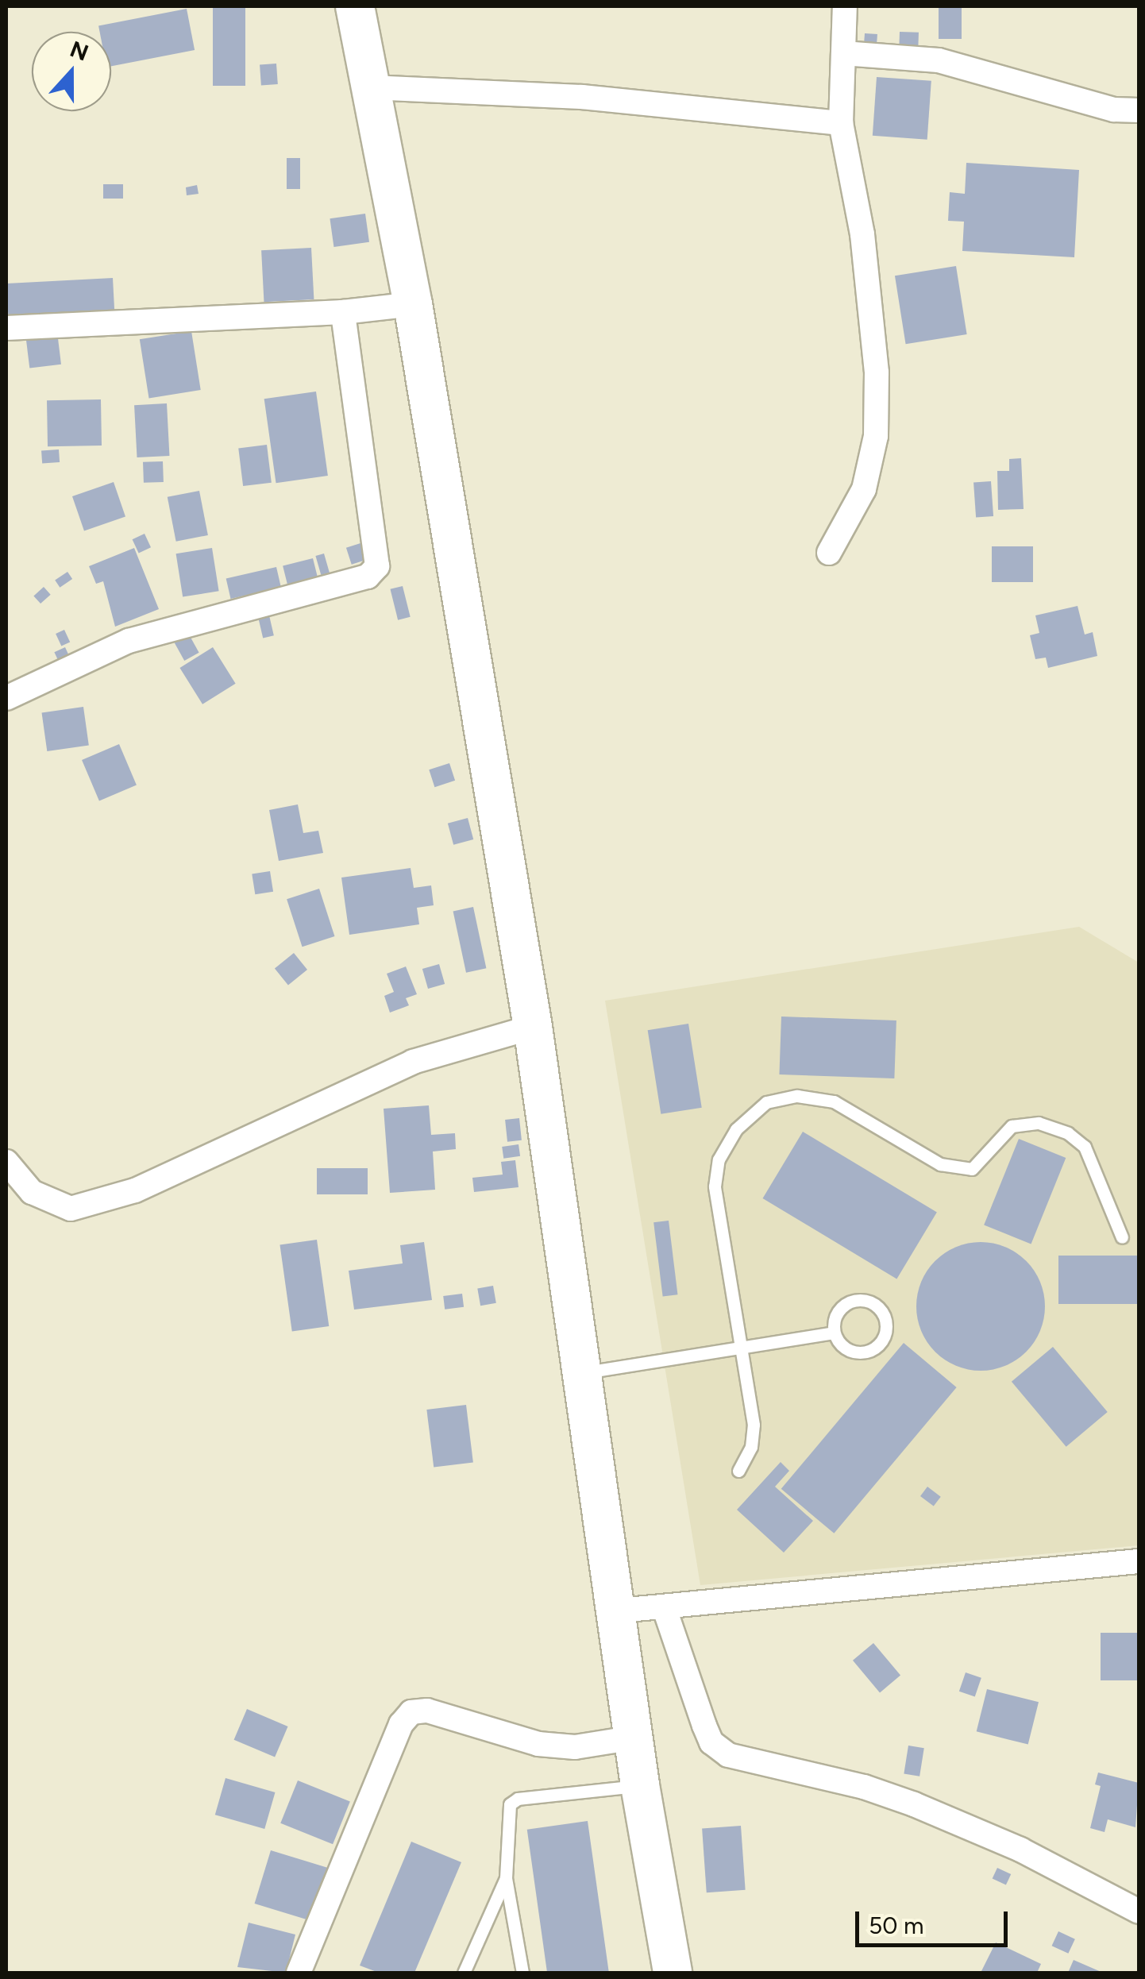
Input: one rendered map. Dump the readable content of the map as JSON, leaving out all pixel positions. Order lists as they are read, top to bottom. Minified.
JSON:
{"scale_bar":"50 m","north":"top"}
